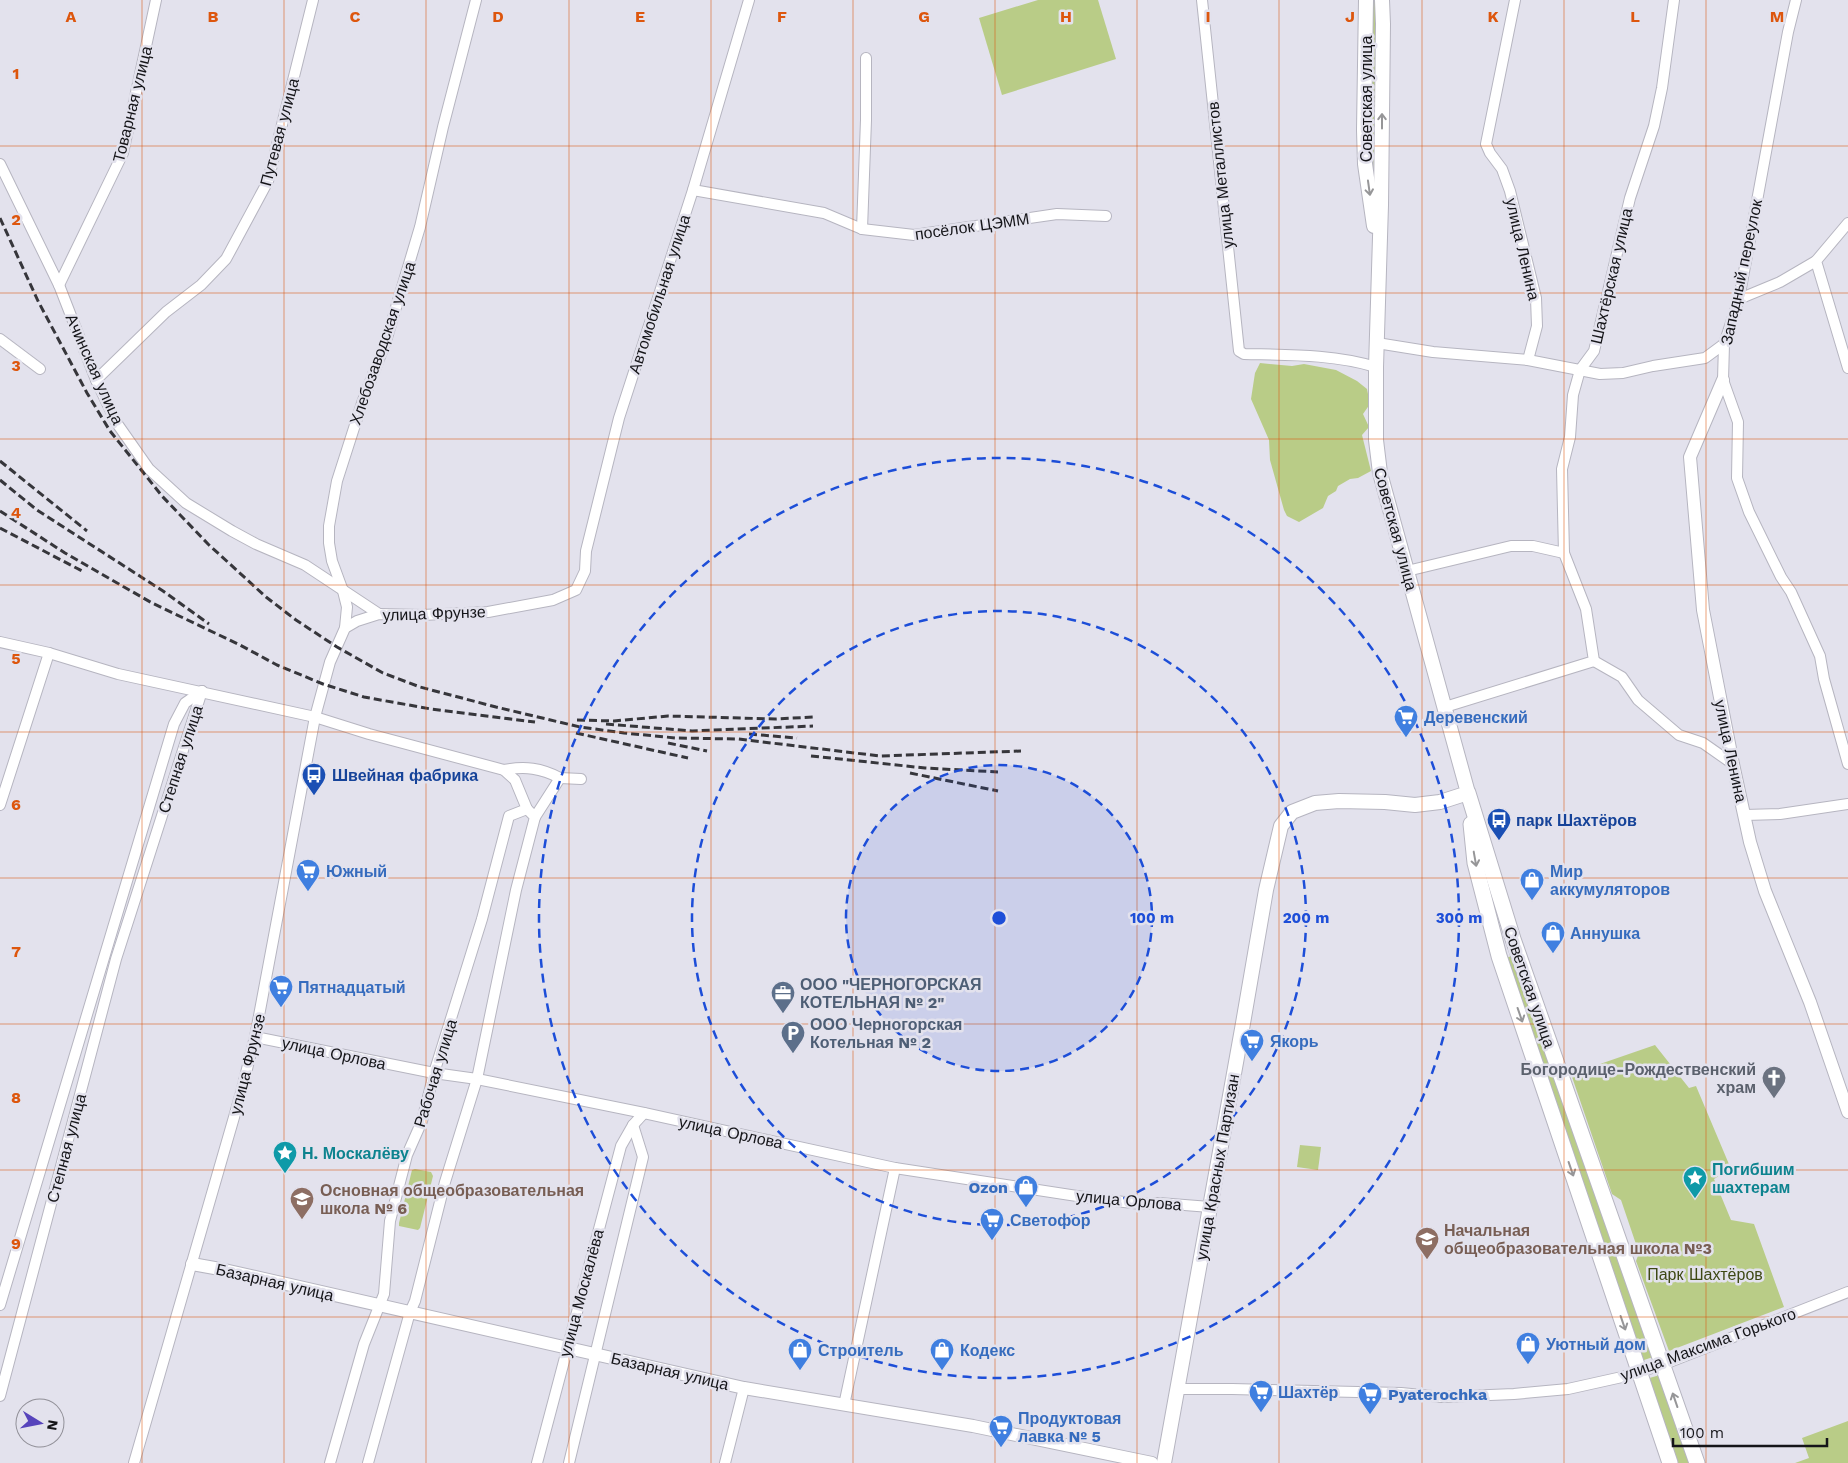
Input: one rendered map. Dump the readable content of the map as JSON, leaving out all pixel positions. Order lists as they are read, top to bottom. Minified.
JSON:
{"streets":{"main road":["Советская улица","улица Красных Партизан"],"street":["Товарная улица","Путевая улица","улица Металлистов","посёлок ЦЭММ","улица Ленина","Западный переулок","Шахтёрская улица","Автомобильная улица","Хлебозаводская улица","Ачинская улица","улица Фрунзе","Степная улица","улица Орлова","Рабочая улица","Базарная улица","улица Москалёва","улица Максима Горького"]},"crossings":[["Советская улица","улица Металлистов"],["Советская улица","улица Красных Партизан"],["Советская улица","улица Максима Горького"],["Товарная улица","Ачинская улица"],["Путевая улица","Ачинская улица"],["посёлок ЦЭММ","Автомобильная улица"],["улица Ленина","Западный переулок"],["Автомобильная улица","улица Фрунзе"],["Хлебозаводская улица","Ачинская улица"],["Хлебозаводская улица","улица Фрунзе"],["Ачинская улица","улица Фрунзе"],["улица Фрунзе","улица Орлова"],["улица Фрунзе","Базарная улица"],["улица Орлова","Рабочая улица"],["улица Орлова","улица Красных Партизан"],["улица Орлова","улица Москалёва"],["Рабочая улица","Базарная улица"],["улица Красных Партизан","улица Максима Горького"],["Базарная улица","улица Москалёва"]],"parks":["Парк Шахтёров"],"places":{"supermarket":["Деревенский","Южный","Пятнадцатый","Якорь","Светофор","Шахтёр","Pyaterochka","Продуктовая лавка № 5"],"bus stop":["Швейная фабрика","парк Шахтёров"],"shop":["Мир аккумуляторов","Аннушка","Ozon","Уютный дом","Строитель","Кодекс"],"office":["ООО \"ЧЕРНОГОРСКАЯ КОТЕЛЬНАЯ № 2\""],"parking":["ООО Черногорская Котельная № 2"],"church":["Богородице-Рождественский храм"],"place":["Н. Москалёву","Погибшим шахтерам"],"school or university":["Основная общеобразовательная школа № 6","Начальная общеобразовательная школа №3"]},"scale_bar":"100 m","north":"right","grid":{"columns":["A","B","C","D","E","F","G","H","I","J","K","L","M"],"rows":["1","2","3","4","5","6","7","8","9"]},"rings":["100 m","200 m","300 m"]}
